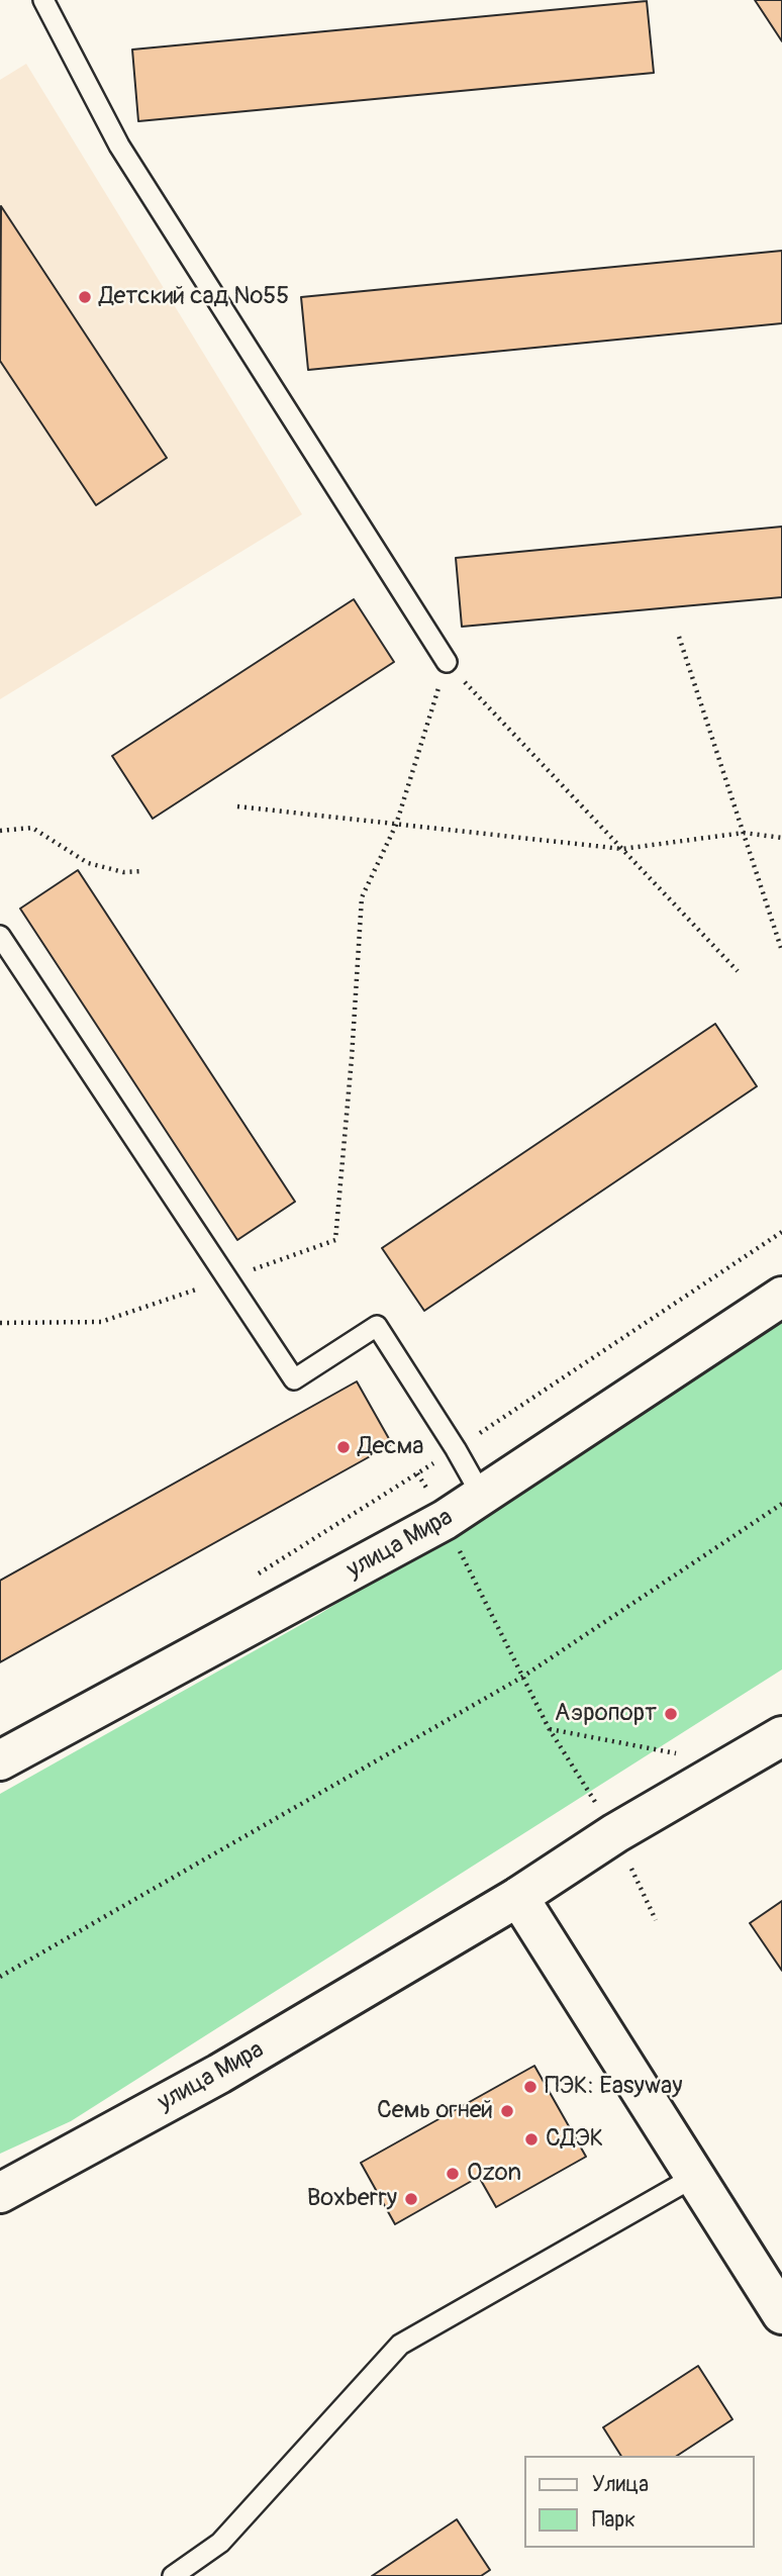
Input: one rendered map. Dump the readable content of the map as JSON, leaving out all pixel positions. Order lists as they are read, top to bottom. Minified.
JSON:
{"streets":{"street":["улица Мира"]},"places":["Детский сад №55","Десма","Аэропорт","ПЭК: Easyway","Семь огней","СДЭК","Ozon","Boxberry"],"legend":["Улица","Парк"]}
